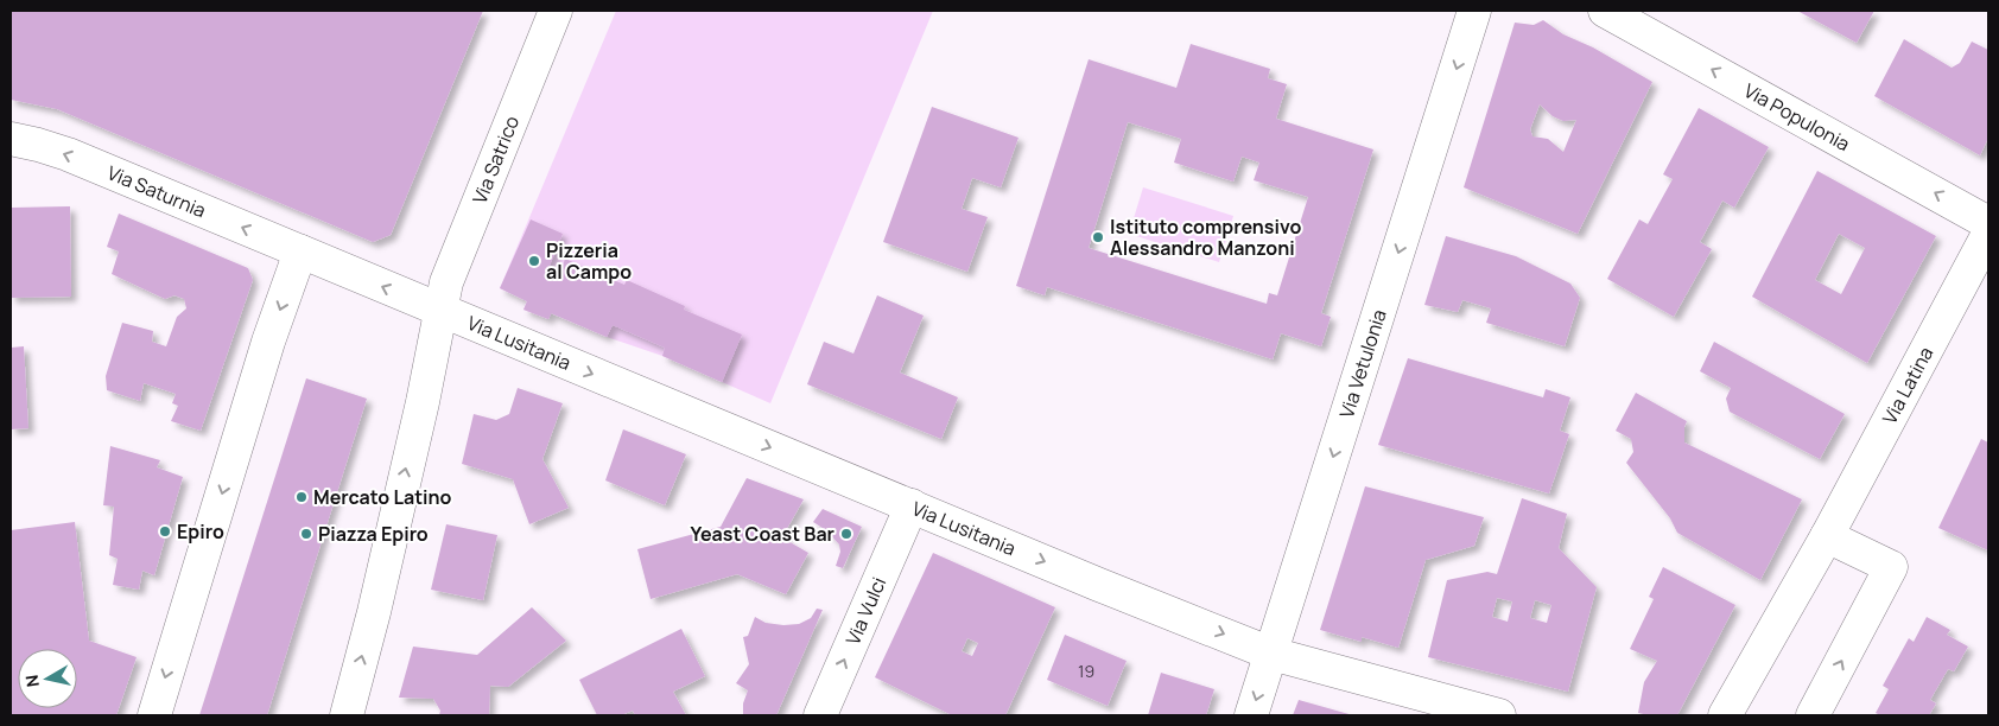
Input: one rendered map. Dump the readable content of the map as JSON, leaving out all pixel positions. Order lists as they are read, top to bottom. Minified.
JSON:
{"streets":{"street":["Via Populonia","Via Satrico","Via Saturnia","Via Lusitania","Via Vetulonia","Via Latina","Via Vulci"]},"crossings":[["Via Satrico","Via Lusitania"],["Via Lusitania","Via Vetulonia"],["Via Lusitania","Via Vulci"]],"one_way":["Via Populonia","Via Saturnia","Via Lusitania","Via Vetulonia","Via Vulci"],"places":["Istituto comprensivo Alessandro Manzoni","Pizzeria al Campo","Mercato Latino","Epiro","Piazza Epiro","Yeast Coast Bar"],"house_numbers":["19"],"north":"left"}
